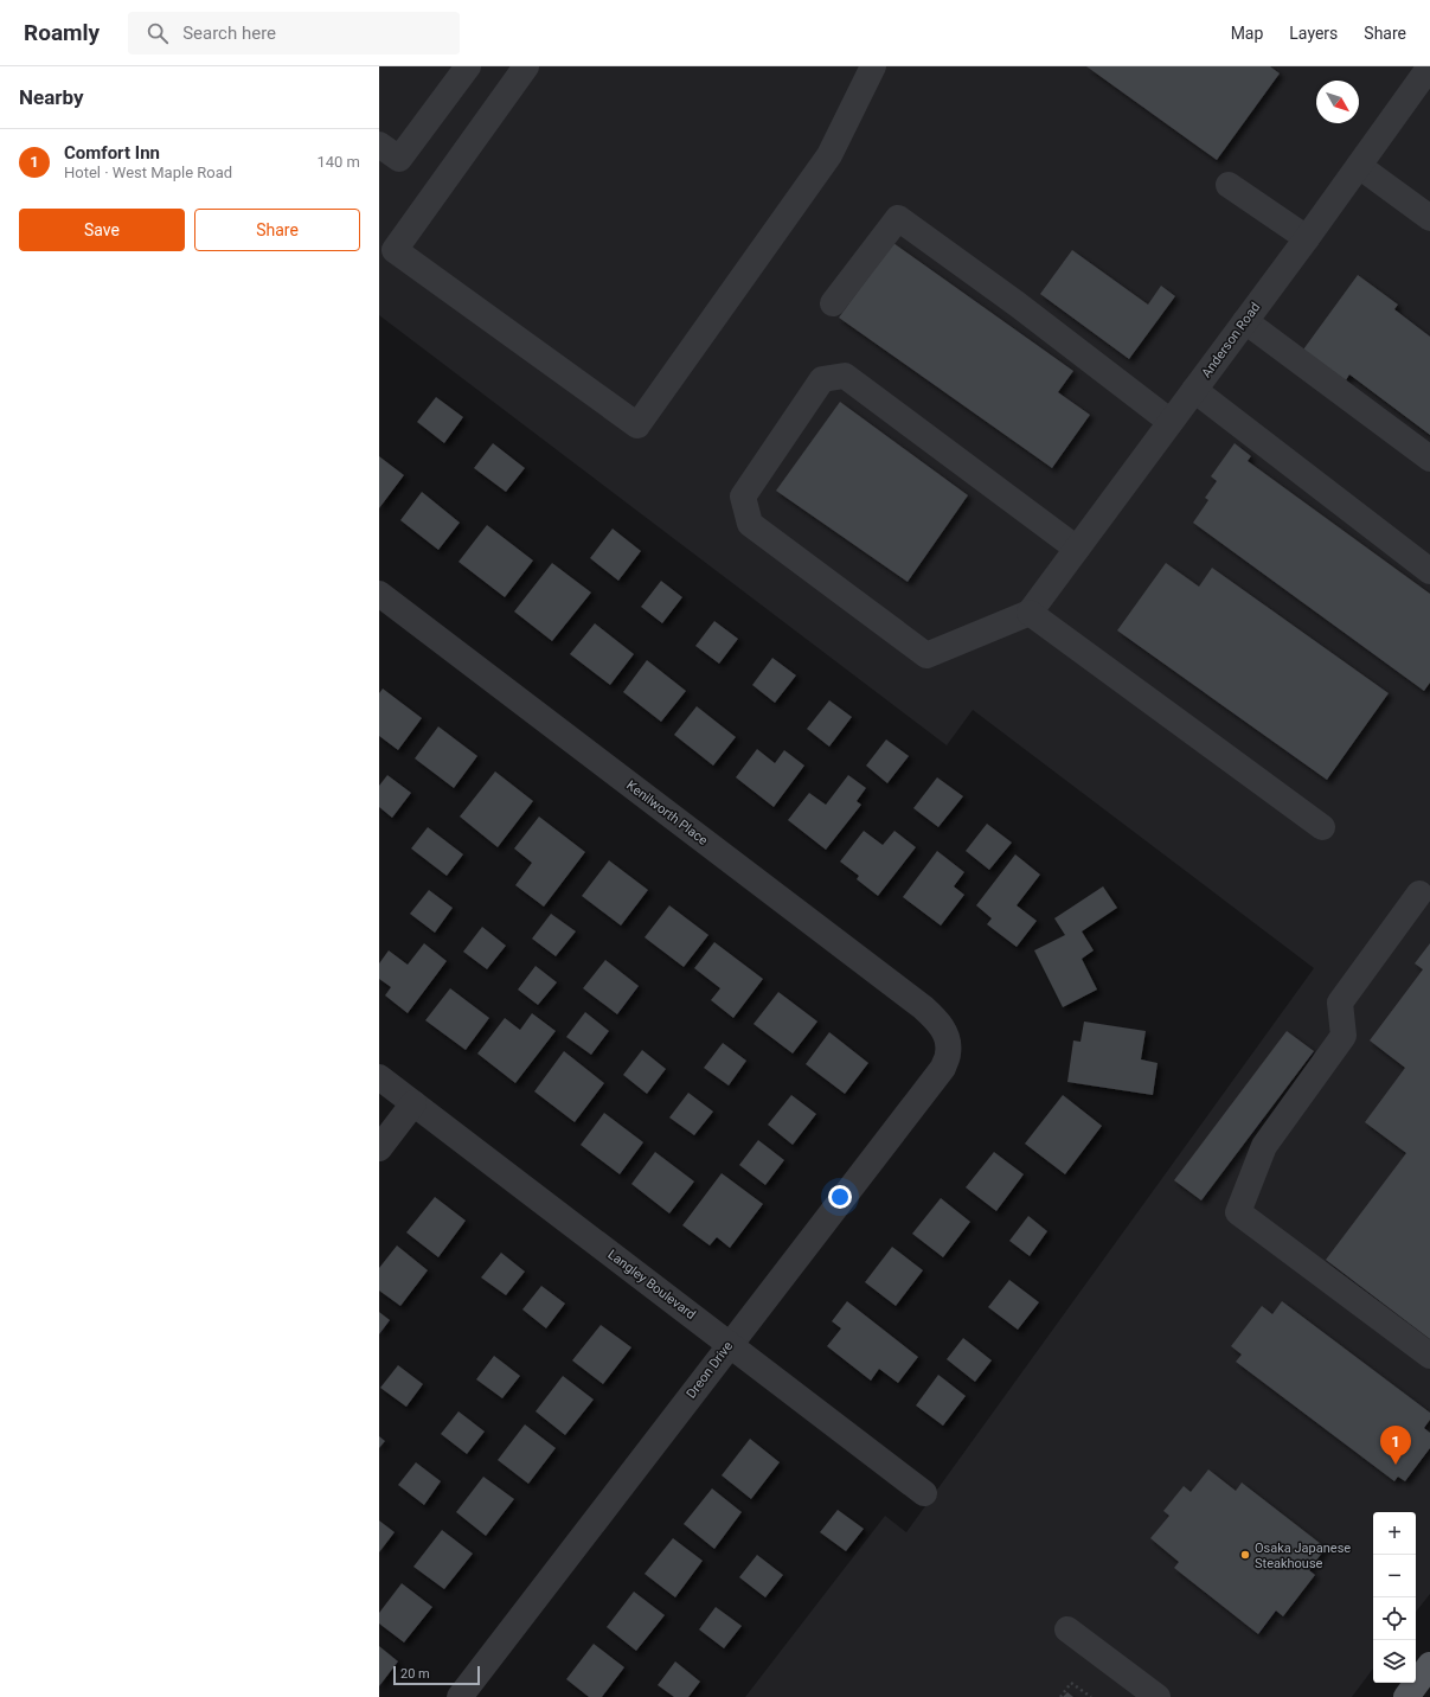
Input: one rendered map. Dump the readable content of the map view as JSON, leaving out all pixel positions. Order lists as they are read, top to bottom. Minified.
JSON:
{"streets":{"street":["Anderson Road","Kenilworth Place","Langley Boulevard","Dreon Drive"]},"crossings":[["Kenilworth Place","Dreon Drive"],["Langley Boulevard","Dreon Drive"]],"places":["Osaka Japanese Steakhouse"],"scale_bar":"20 m","north":"bottom right","page":{"header":"Roamly","search":"Search here","nav":["Map","Layers","Share"],"heading":"Nearby","list":[{"mark":"1","name":"Comfort Inn","note":"Hotel · West Maple Road","value":"140 m"}],"buttons":["Save","Share"],"pins":"1","map_buttons":["+","−"],"scale":"20 m"}}
